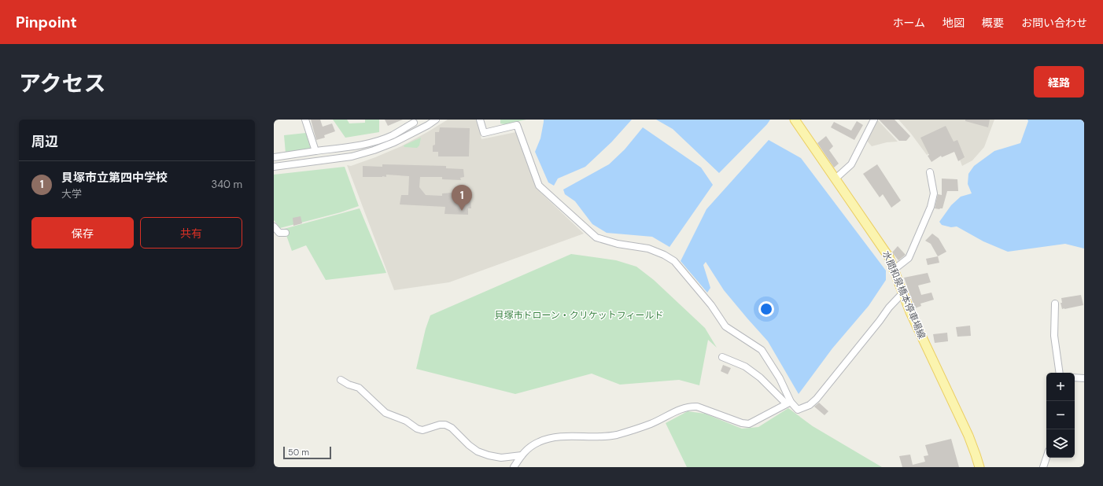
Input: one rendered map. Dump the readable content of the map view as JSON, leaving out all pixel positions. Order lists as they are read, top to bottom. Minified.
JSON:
{"streets":{"main road":["水間和泉橋本停車場線"]},"parks":["貝塚市ドローン・クリケットフィールド"],"scale_bar":"50 m","page":{"header":"Pinpoint","nav":["ホーム","地図","概要","お問い合わせ"],"title":"アクセス","buttons":["経路",["保存","共有"]],"heading":"周辺","list":[{"mark":"1","name":"貝塚市立第四中学校","note":"大学","value":"340 m"}],"pins":"1","map_buttons":["+","−"],"scale":"50 m"}}
